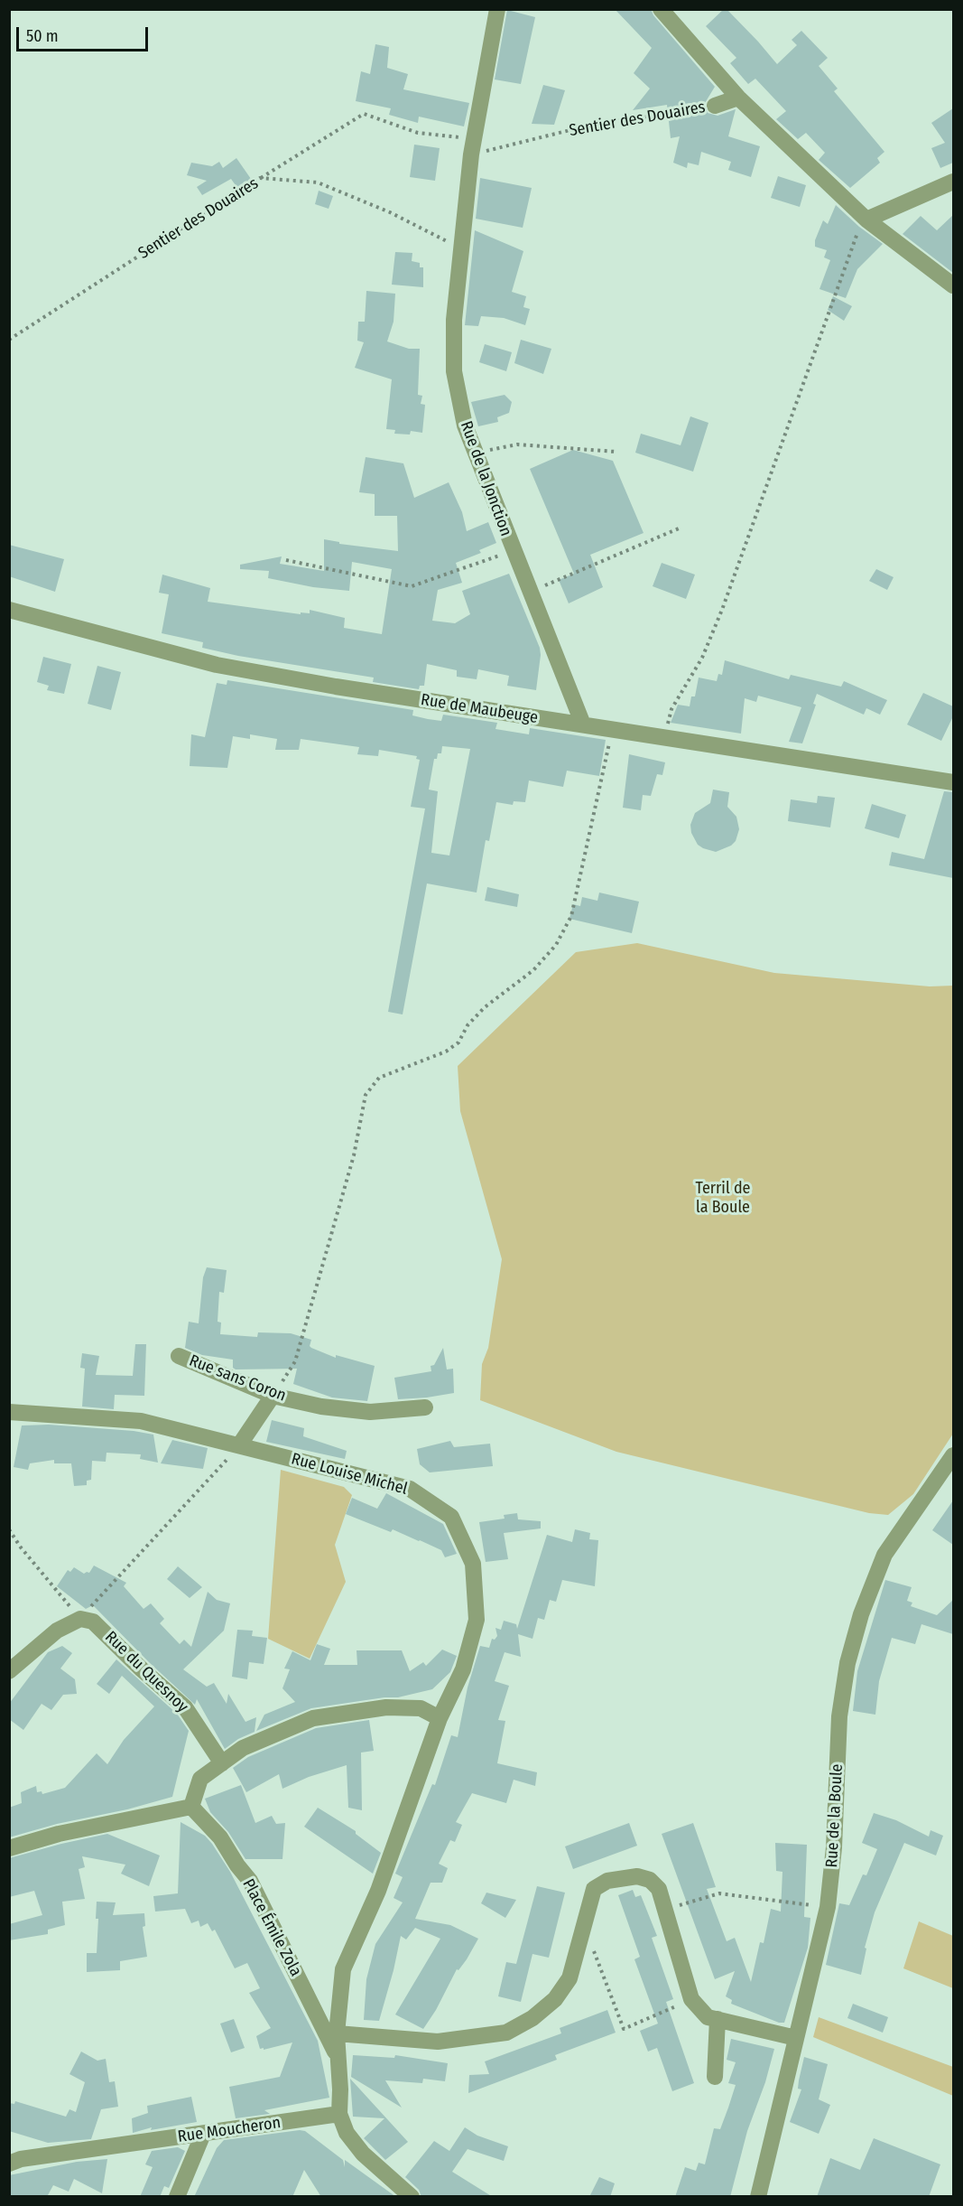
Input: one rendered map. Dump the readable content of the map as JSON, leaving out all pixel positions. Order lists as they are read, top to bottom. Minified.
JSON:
{"streets":{"street":["Sentier des Douaires","Rue de la Jonction","Rue de Maubeuge","Rue sans Coron","Rue Louise Michel","Rue du Quesnoy","Rue de la Boule","Place Émile Zola","Rue Moucheron"]},"crossings":[["Sentier des Douaires","Rue de la Jonction"],["Rue de la Jonction","Rue de Maubeuge"],["Rue Louise Michel","Place Émile Zola"],["Place Émile Zola","Rue Moucheron"]],"parks":["Terril de la Boule"],"scale_bar":"50 m"}
